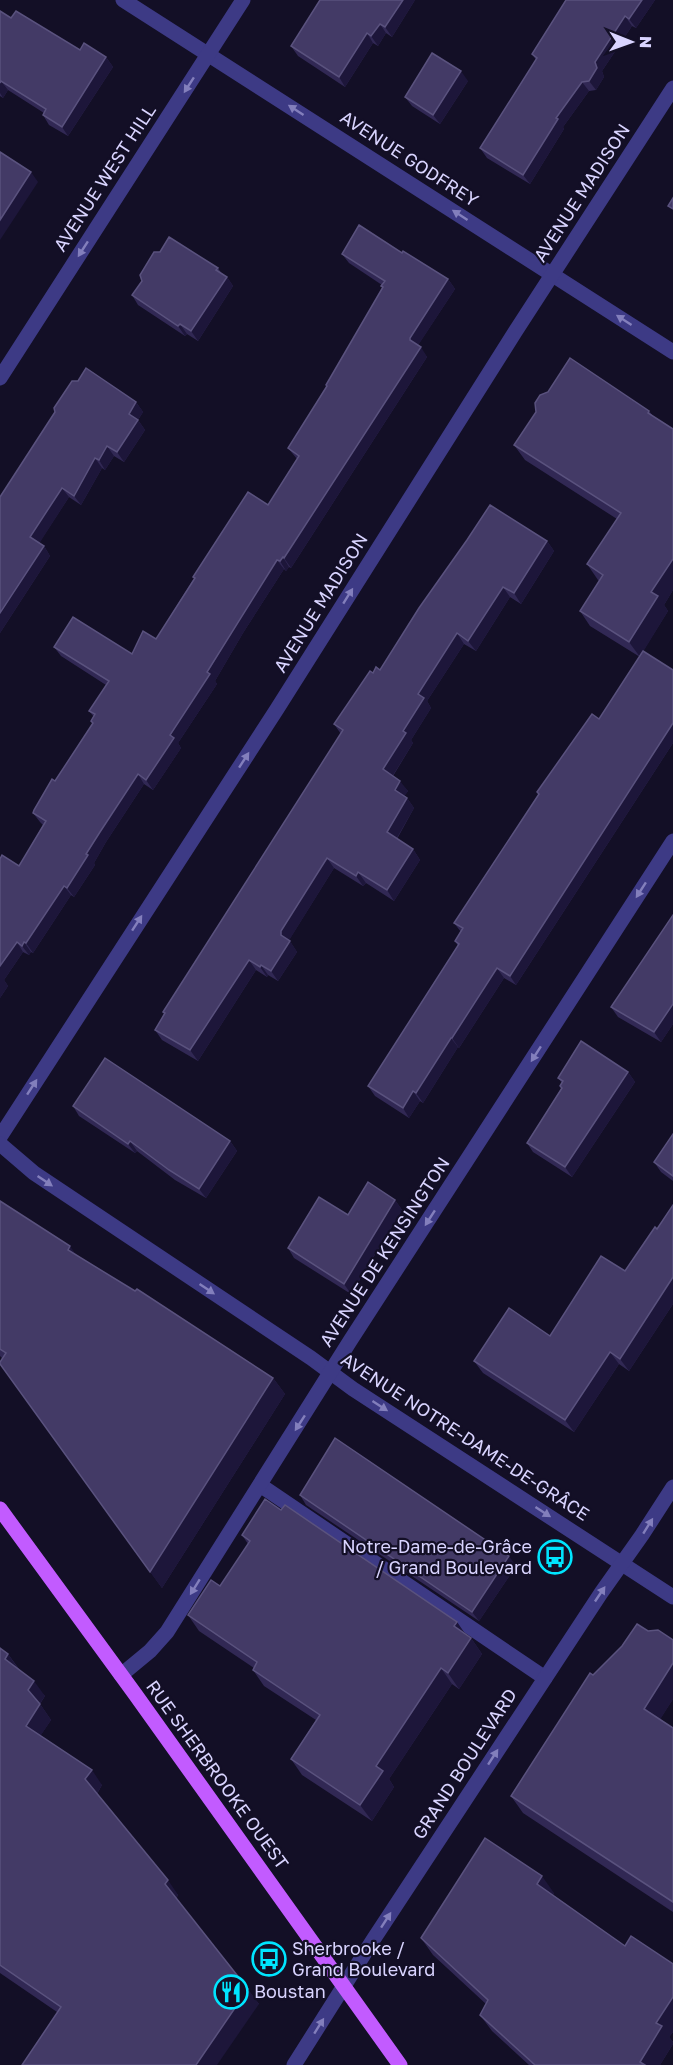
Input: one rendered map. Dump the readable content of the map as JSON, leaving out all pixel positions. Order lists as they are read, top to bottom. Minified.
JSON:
{"streets":{"main road":["RUE SHERBROOKE OUEST"],"street":["AVENUE GODFREY","AVENUE WEST HILL","AVENUE MADISON","AVENUE DE KENSINGTON","AVENUE NOTRE-DAME-DE-GRÂCE","GRAND BOULEVARD"]},"crossings":[["AVENUE GODFREY","AVENUE WEST HILL"],["AVENUE GODFREY","AVENUE MADISON"],["AVENUE DE KENSINGTON","AVENUE NOTRE-DAME-DE-GRÂCE"],["AVENUE DE KENSINGTON","RUE SHERBROOKE OUEST"],["AVENUE NOTRE-DAME-DE-GRÂCE","GRAND BOULEVARD"],["GRAND BOULEVARD","RUE SHERBROOKE OUEST"]],"one_way":["AVENUE GODFREY","AVENUE WEST HILL","AVENUE MADISON","AVENUE DE KENSINGTON","AVENUE NOTRE-DAME-DE-GRÂCE","GRAND BOULEVARD"],"places":{"bus stop":["Notre-Dame-de-Grâce / Grand Boulevard","Sherbrooke / Grand Boulevard"],"restaurant":["Boustan"]},"north":"right"}
